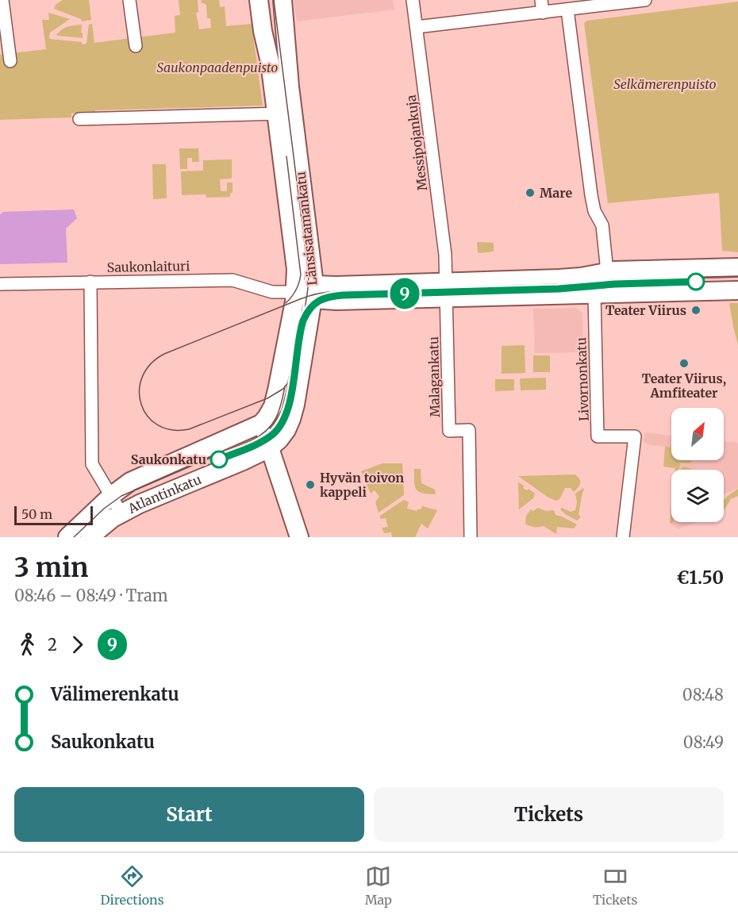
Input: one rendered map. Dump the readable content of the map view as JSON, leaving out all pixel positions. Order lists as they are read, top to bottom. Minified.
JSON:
{"streets":{"street":["Messipojankuja","Länsisatamankatu","Saukonlaituri","Malagankatu","Livornonkatu","Atlantinkatu"]},"crossings":[["Messipojankuja","Malagankatu"],["Länsisatamankatu","Saukonlaituri"],["Länsisatamankatu","Atlantinkatu"]],"parks":["Saukonpaadenpuisto","Selkämerenpuisto"],"places":["Mare","Teater Viirus","Teater Viirus, Amfiteater","Saukonkatu","Hyvän toivon kappeli"],"lines":["tram line 9"],"scale_bar":"50 m","north":"top right","page":{"on_map":"9","scale":"50 m","heading":["3 min","08:46 – 08:49 · Tram","€1.50"],"legs":["2","9"],"list":[{"name":"Välimerenkatu","value":"08:48"},{"name":"Saukonkatu","value":"08:49"}],"buttons":["Start","Tickets"],"tabs":["Directions","Map","Tickets"]}}
